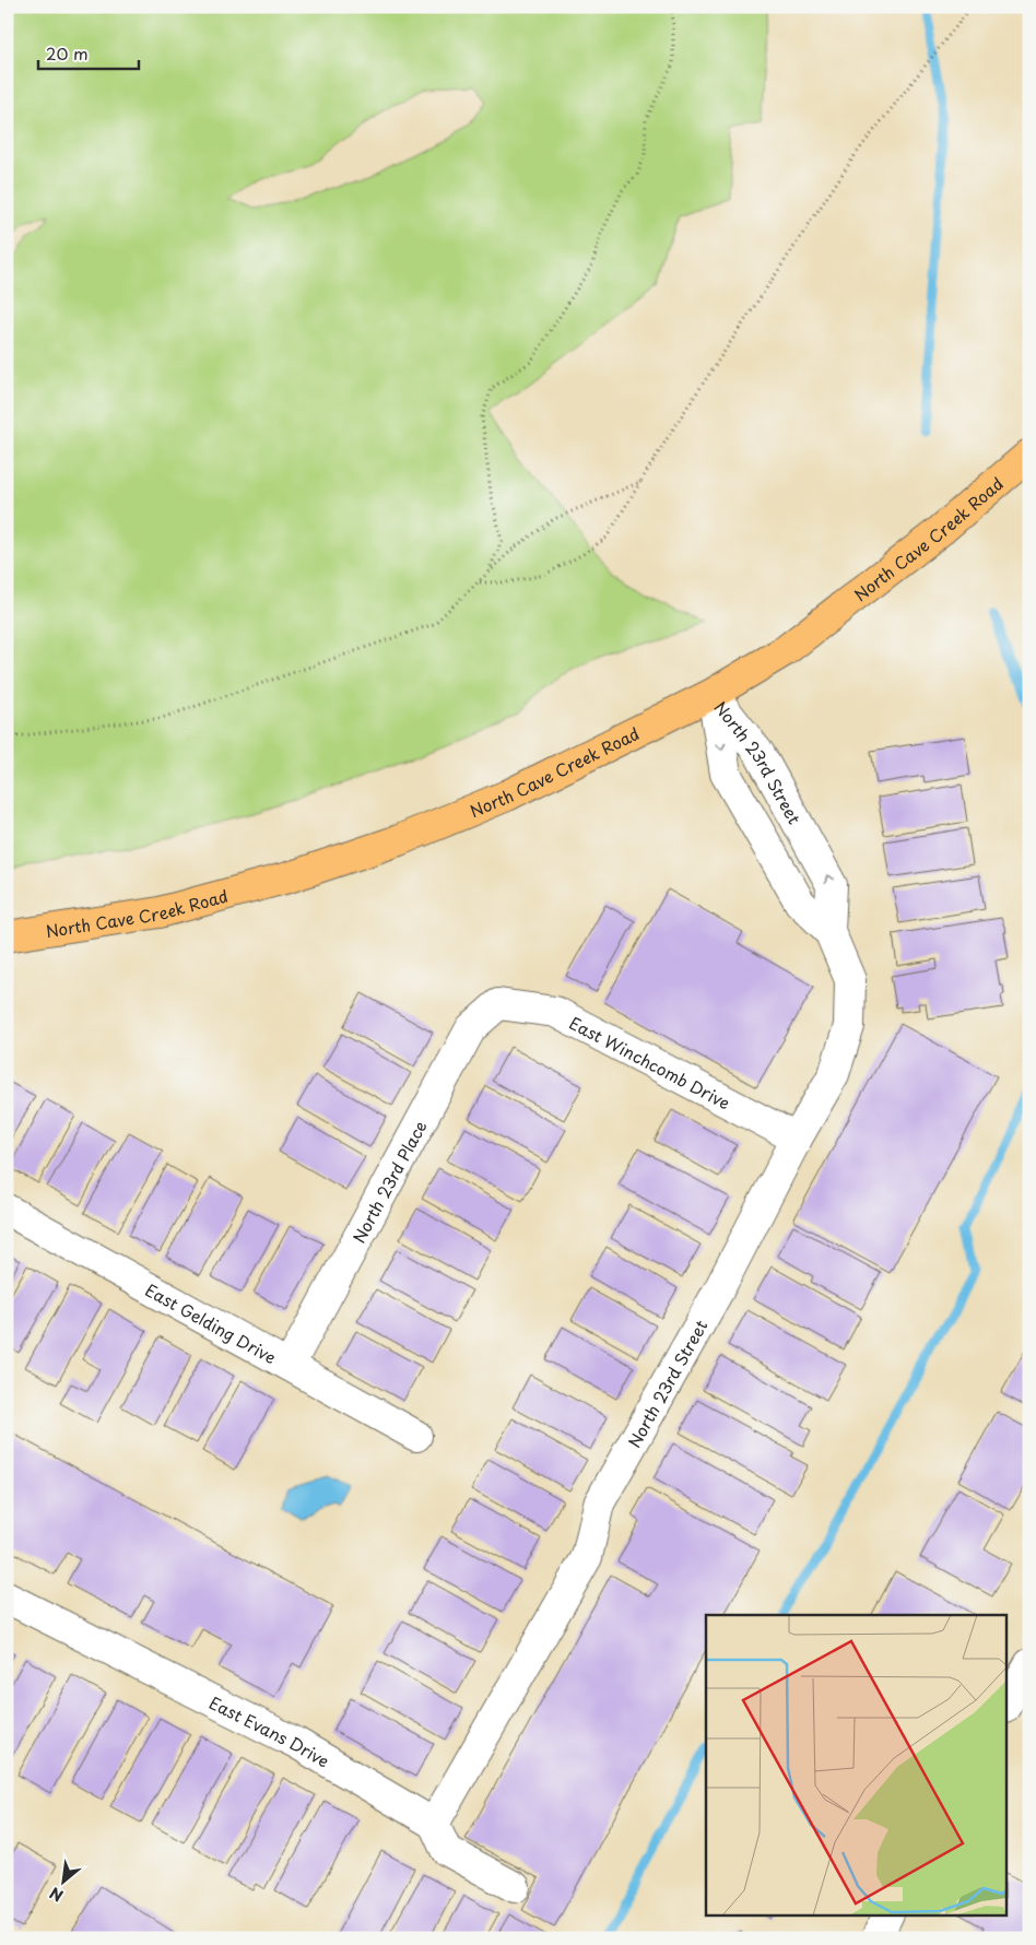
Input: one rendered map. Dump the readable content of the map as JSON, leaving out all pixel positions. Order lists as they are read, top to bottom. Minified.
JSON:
{"streets":{"main road":["North Cave Creek Road"],"street":["North 23rd Street","East Winchcomb Drive","North 23rd Place","East Gelding Drive","East Evans Drive"]},"crossings":[["North Cave Creek Road","North 23rd Street"],["North 23rd Street","East Winchcomb Drive"],["North 23rd Street","East Evans Drive"],["East Winchcomb Drive","North 23rd Place"],["North 23rd Place","East Gelding Drive"]],"scale_bar":"20 m","north":"bottom left"}
